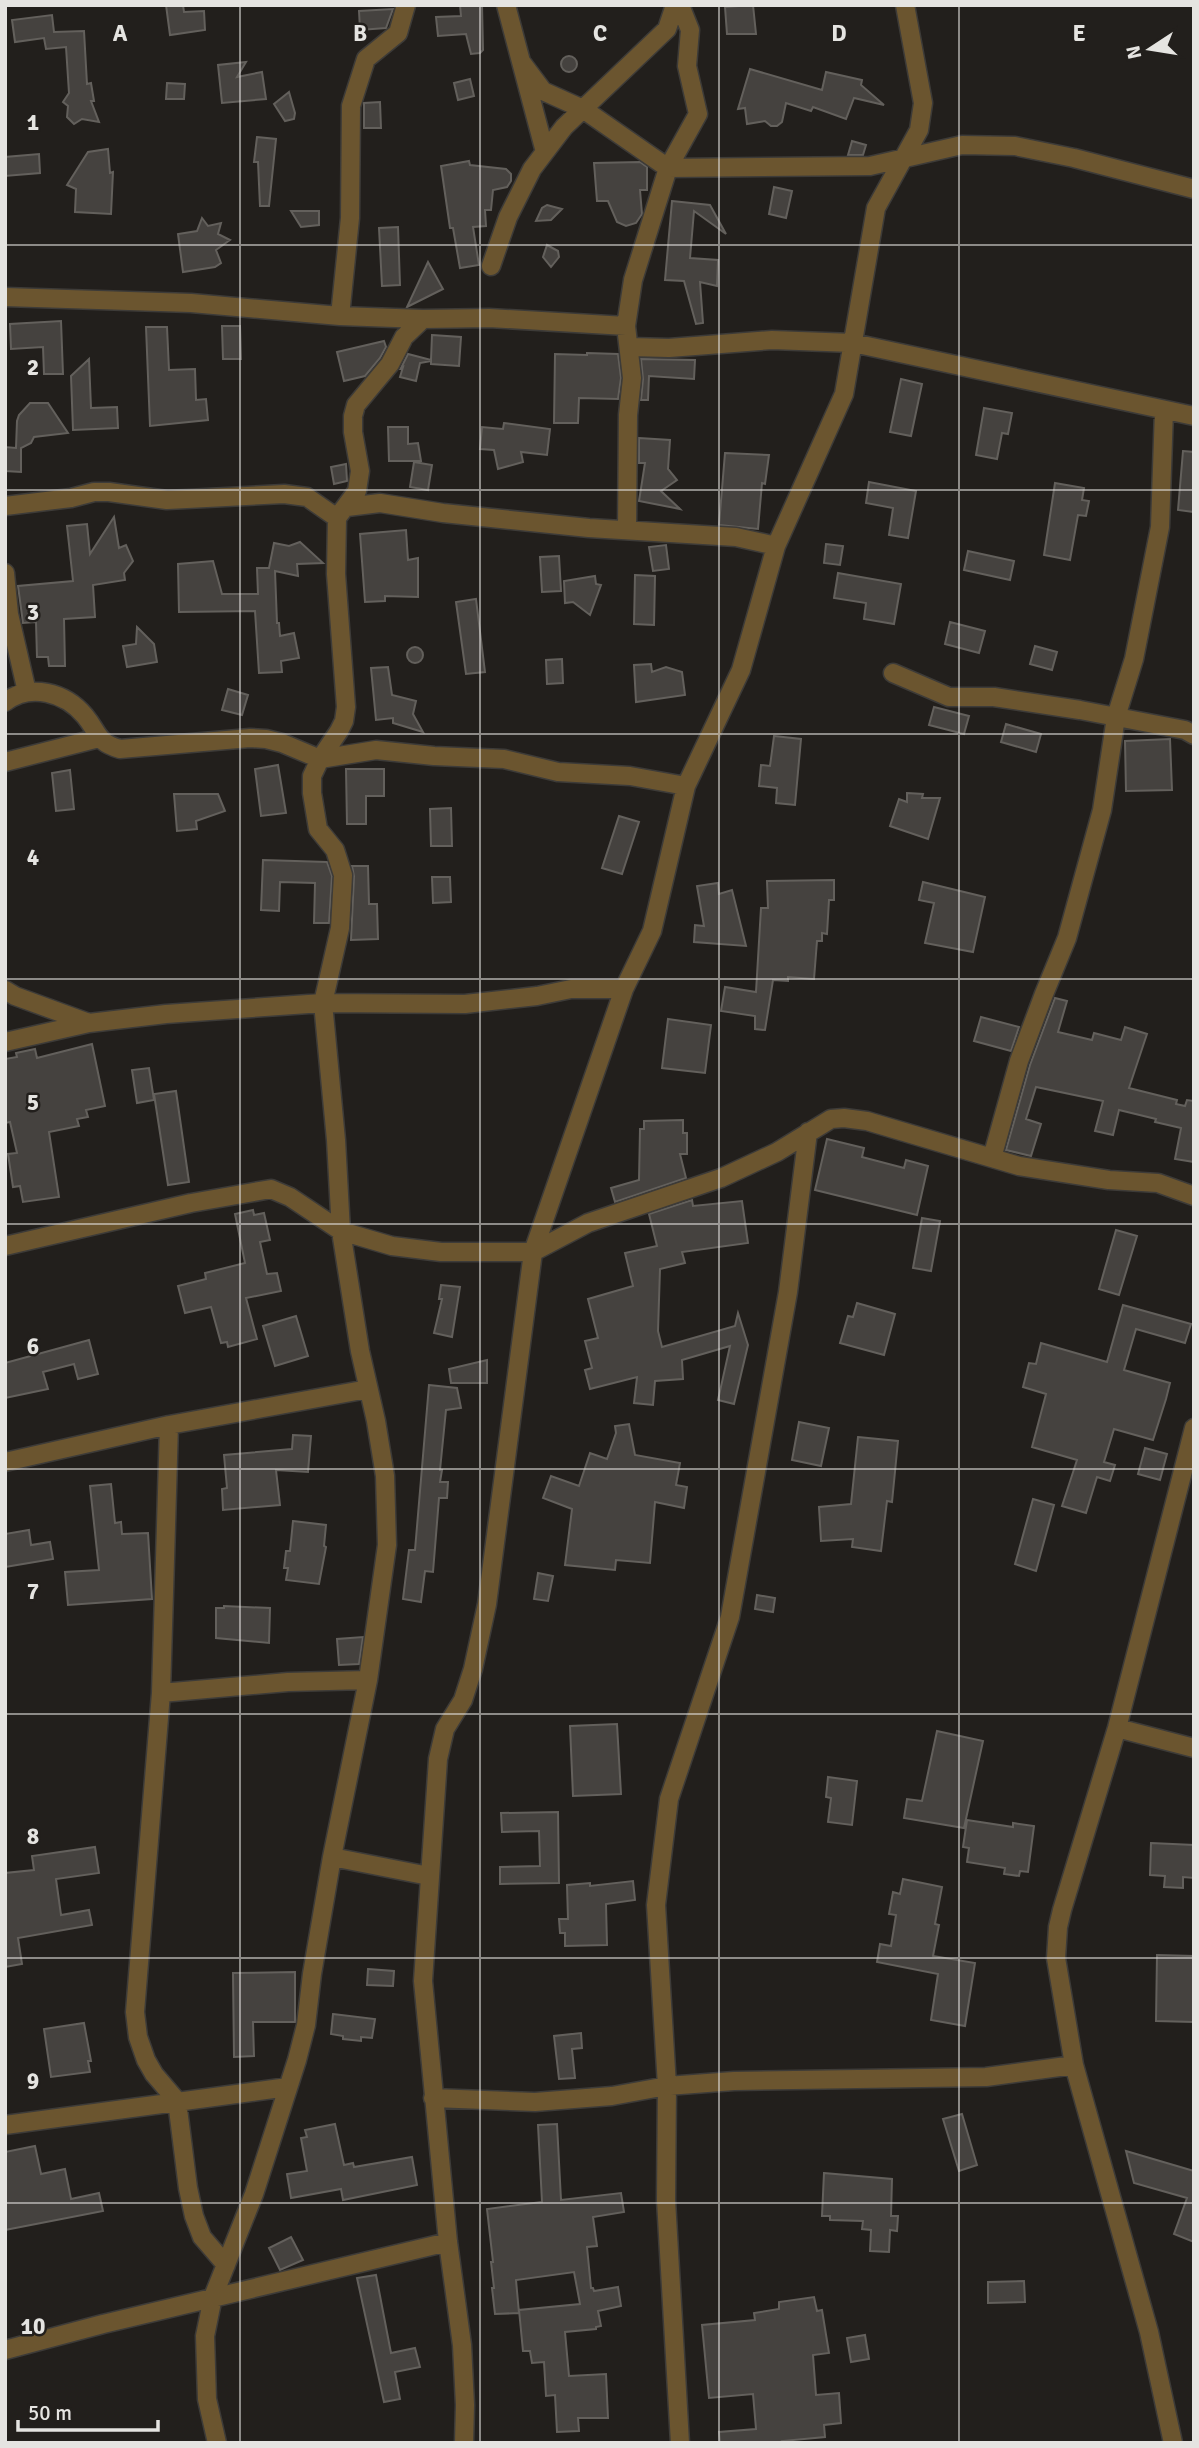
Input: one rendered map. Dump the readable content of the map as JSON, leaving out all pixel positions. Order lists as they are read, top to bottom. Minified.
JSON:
{"scale_bar":"50 m","north":"left","grid":{"columns":["A","B","C","D","E"],"rows":["1","2","3","4","5","6","7","8","9","10"]}}
